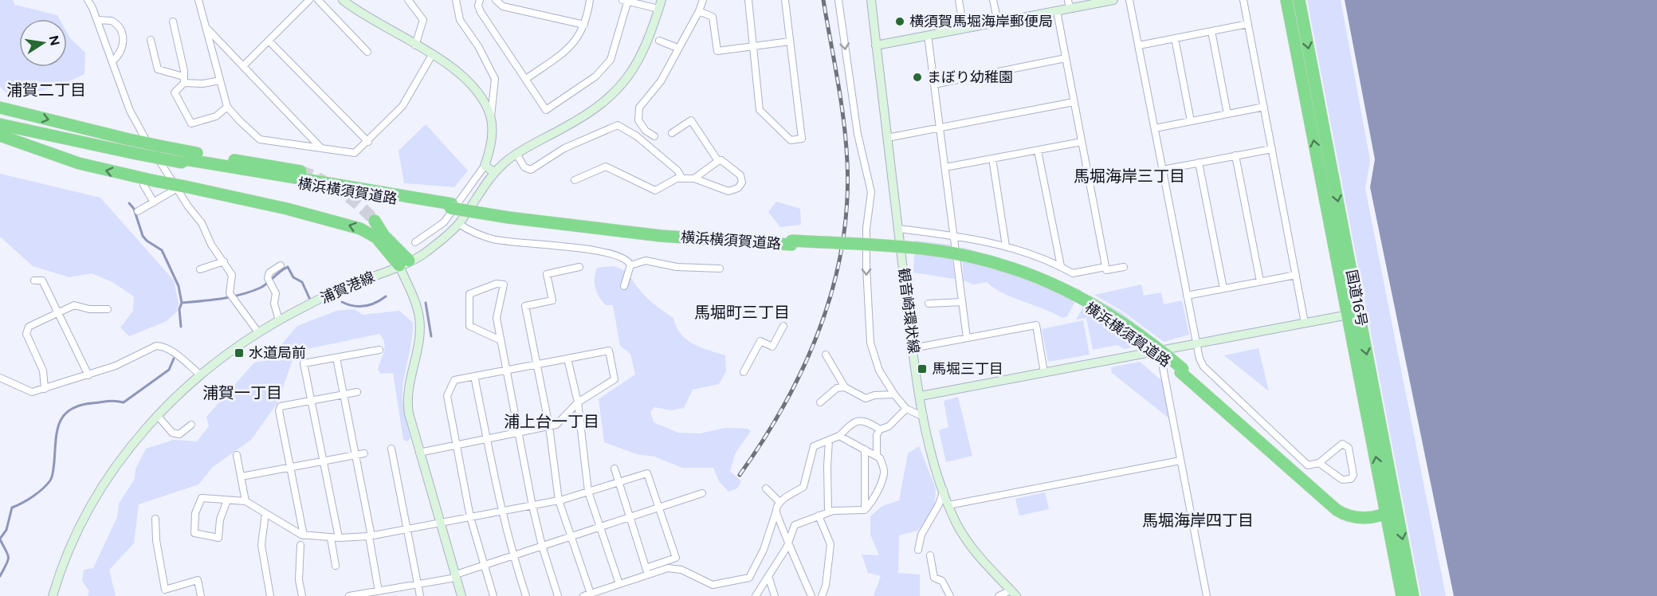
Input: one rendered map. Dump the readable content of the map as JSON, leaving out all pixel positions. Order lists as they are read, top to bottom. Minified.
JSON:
{"streets":{"highway":["横浜横須賀道路","国道16号"],"main road":["浦賀港線","観音崎環状線"]},"crossings":[["横浜横須賀道路","国道16号"]],"districts":["浦賀二丁目","馬堀海岸三丁目","馬堀町三丁目","浦賀一丁目","浦上台一丁目","馬堀海岸四丁目"],"places":{"other":["横須賀馬堀海岸郵便局","まぼり幼稚園"],"transit":["水道局前","馬堀三丁目"]},"north":"right"}
